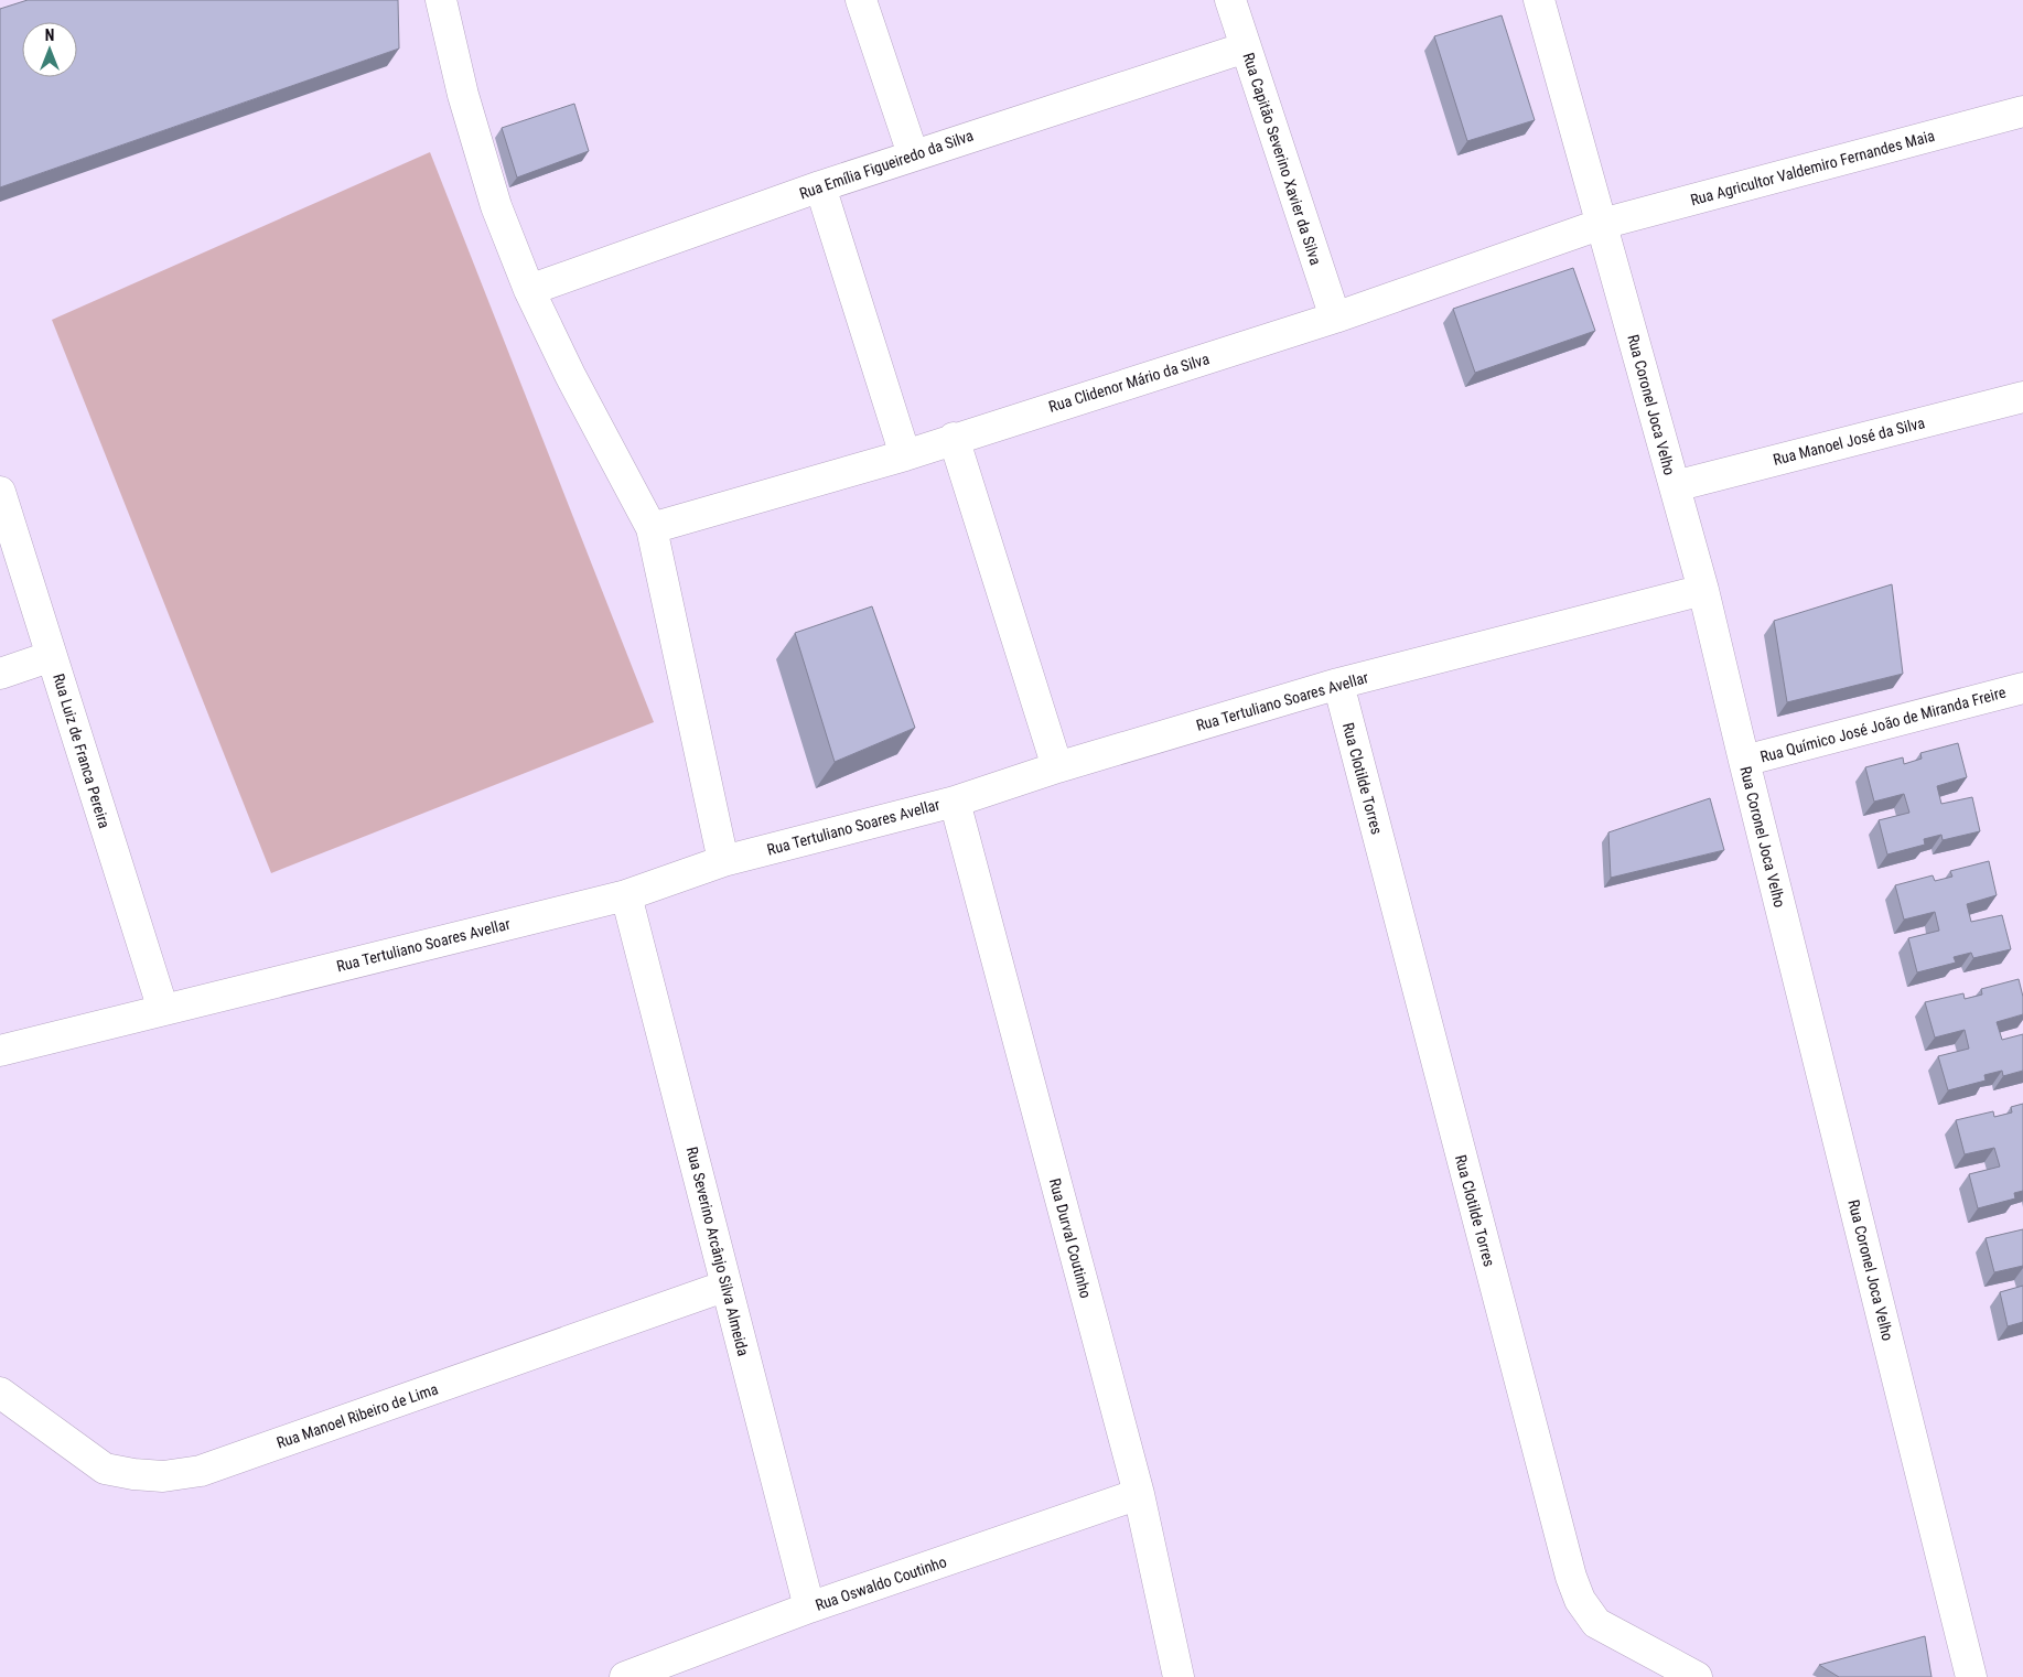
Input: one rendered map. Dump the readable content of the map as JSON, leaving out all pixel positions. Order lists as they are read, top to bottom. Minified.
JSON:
{"streets":{"street":["Rua Capitão Severino Xavier da Silva","Rua Emília Figueiredo da Silva","Rua Agricultor Valdemiro Fernandes Maia","Rua Clidenor Mário da Silva","Rua Coronel Joca Velho","Rua Manoel José da Silva","Rua Tertuliano Soares Avellar","Rua Químico José João de Miranda Freire","Rua Luiz de Franca Pereira","Rua Clotilde Torres","Rua Durval Coutinho","Rua Severino Arcânjo Silva Almeida","Rua Manoel Ribeiro de Lima","Rua Oswaldo Coutinho"]},"crossings":[["Rua Capitão Severino Xavier da Silva","Rua Emília Figueiredo da Silva"],["Rua Capitão Severino Xavier da Silva","Rua Clidenor Mário da Silva"],["Rua Agricultor Valdemiro Fernandes Maia","Rua Clidenor Mário da Silva"],["Rua Agricultor Valdemiro Fernandes Maia","Rua Coronel Joca Velho"],["Rua Clidenor Mário da Silva","Rua Coronel Joca Velho"],["Rua Coronel Joca Velho","Rua Manoel José da Silva"],["Rua Coronel Joca Velho","Rua Tertuliano Soares Avellar"],["Rua Coronel Joca Velho","Rua Químico José João de Miranda Freire"],["Rua Tertuliano Soares Avellar","Rua Luiz de Franca Pereira"],["Rua Tertuliano Soares Avellar","Rua Clotilde Torres"],["Rua Tertuliano Soares Avellar","Rua Durval Coutinho"],["Rua Tertuliano Soares Avellar","Rua Severino Arcânjo Silva Almeida"],["Rua Durval Coutinho","Rua Oswaldo Coutinho"],["Rua Severino Arcânjo Silva Almeida","Rua Manoel Ribeiro de Lima"],["Rua Severino Arcânjo Silva Almeida","Rua Oswaldo Coutinho"]],"north":"top"}
